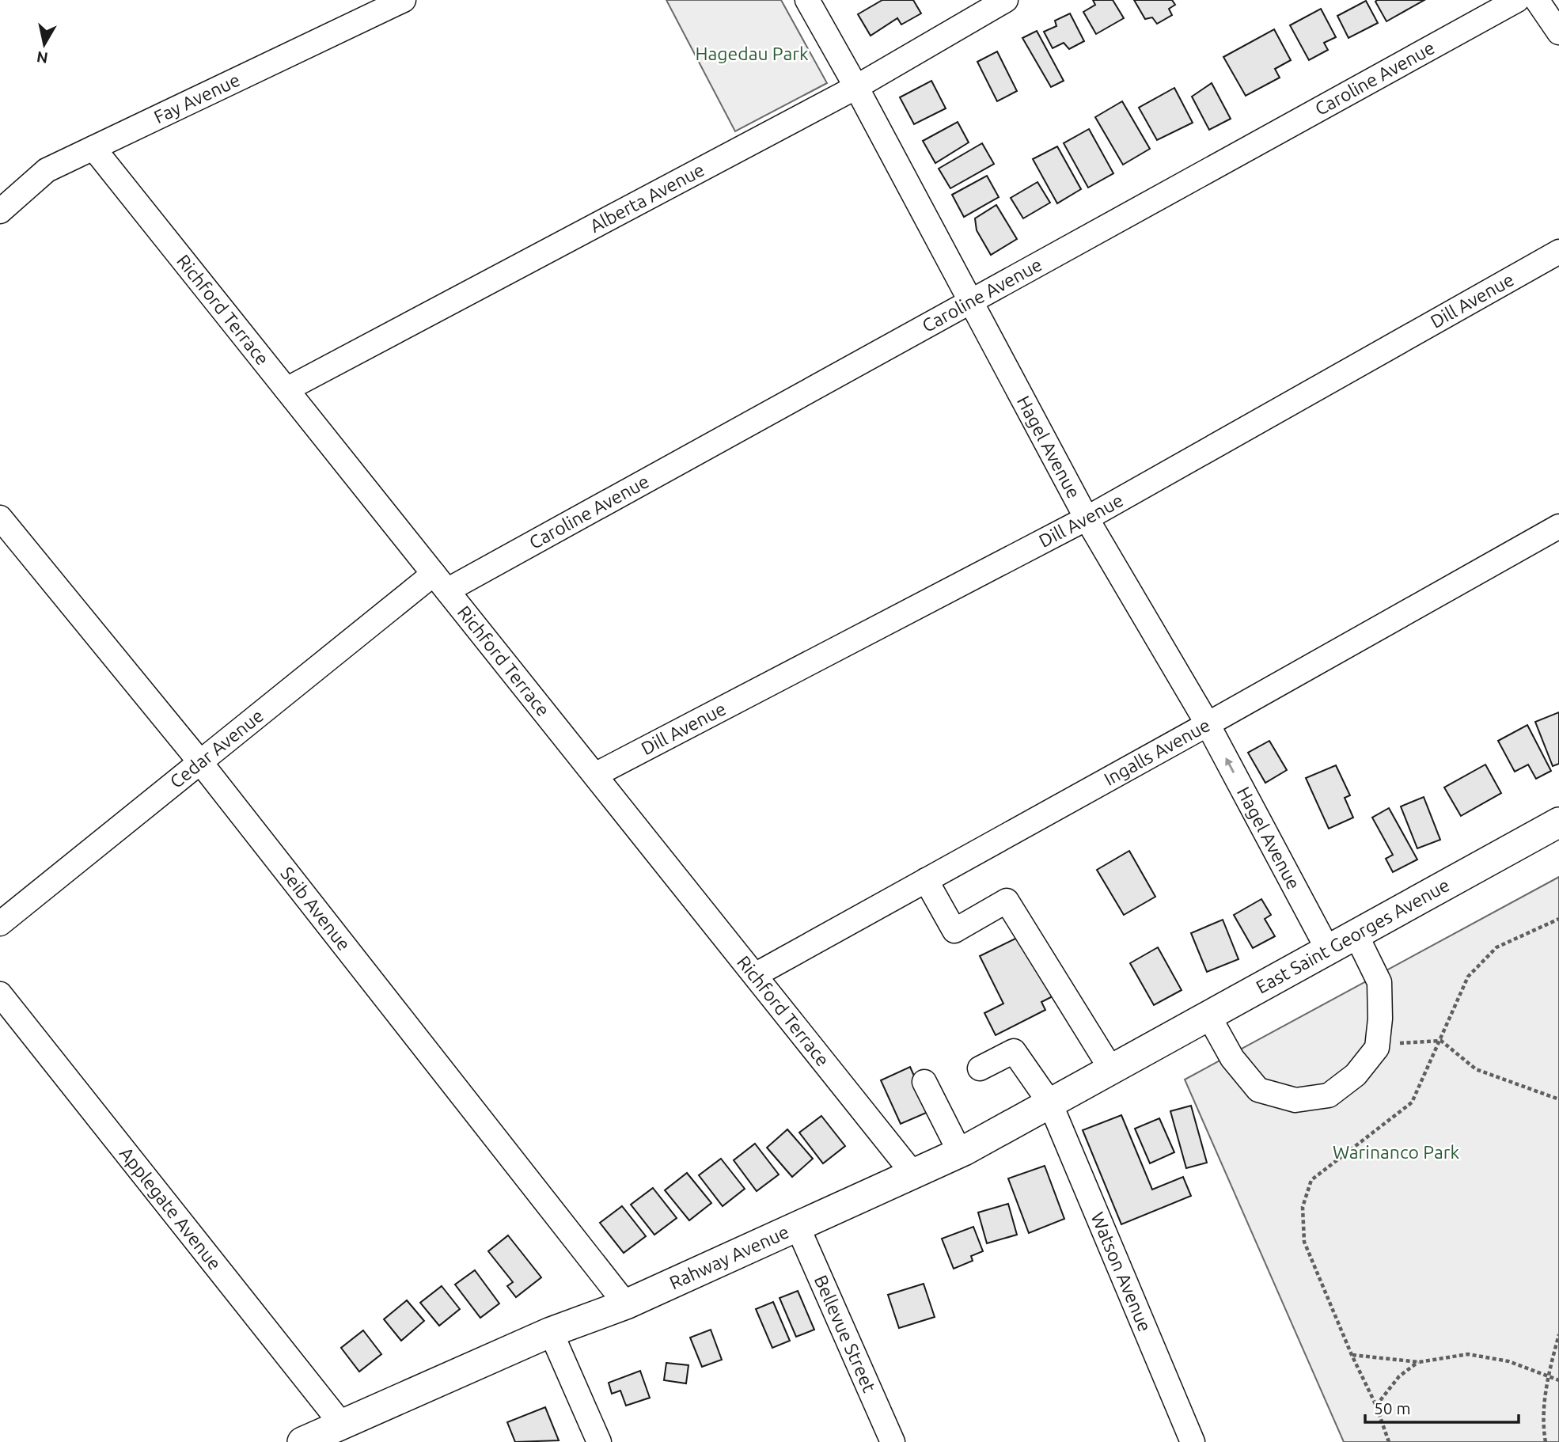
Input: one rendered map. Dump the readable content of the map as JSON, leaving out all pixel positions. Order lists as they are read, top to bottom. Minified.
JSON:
{"streets":{"main road":["East Saint Georges Avenue","Rahway Avenue"],"street":["Caroline Avenue","Fay Avenue","Alberta Avenue","Dill Avenue","Richford Terrace","Hagel Avenue","Cedar Avenue","Ingalls Avenue","Seib Avenue","Applegate Avenue","Watson Avenue","Bellevue Street"]},"crossings":[["Caroline Avenue","Richford Terrace"],["Caroline Avenue","Hagel Avenue"],["Caroline Avenue","Cedar Avenue"],["Fay Avenue","Richford Terrace"],["Alberta Avenue","Richford Terrace"],["Alberta Avenue","Hagel Avenue"],["Dill Avenue","Richford Terrace"],["Dill Avenue","Hagel Avenue"],["Richford Terrace","Cedar Avenue"],["Richford Terrace","Ingalls Avenue"],["Richford Terrace","Rahway Avenue"],["Hagel Avenue","Ingalls Avenue"],["Hagel Avenue","East Saint Georges Avenue"],["Cedar Avenue","Seib Avenue"],["Seib Avenue","Rahway Avenue"],["East Saint Georges Avenue","Rahway Avenue"],["Applegate Avenue","Rahway Avenue"],["Rahway Avenue","Watson Avenue"],["Rahway Avenue","Bellevue Street"]],"parks":["Hagedau Park","Warinanco Park"],"scale_bar":"50 m","north":"bottom"}
